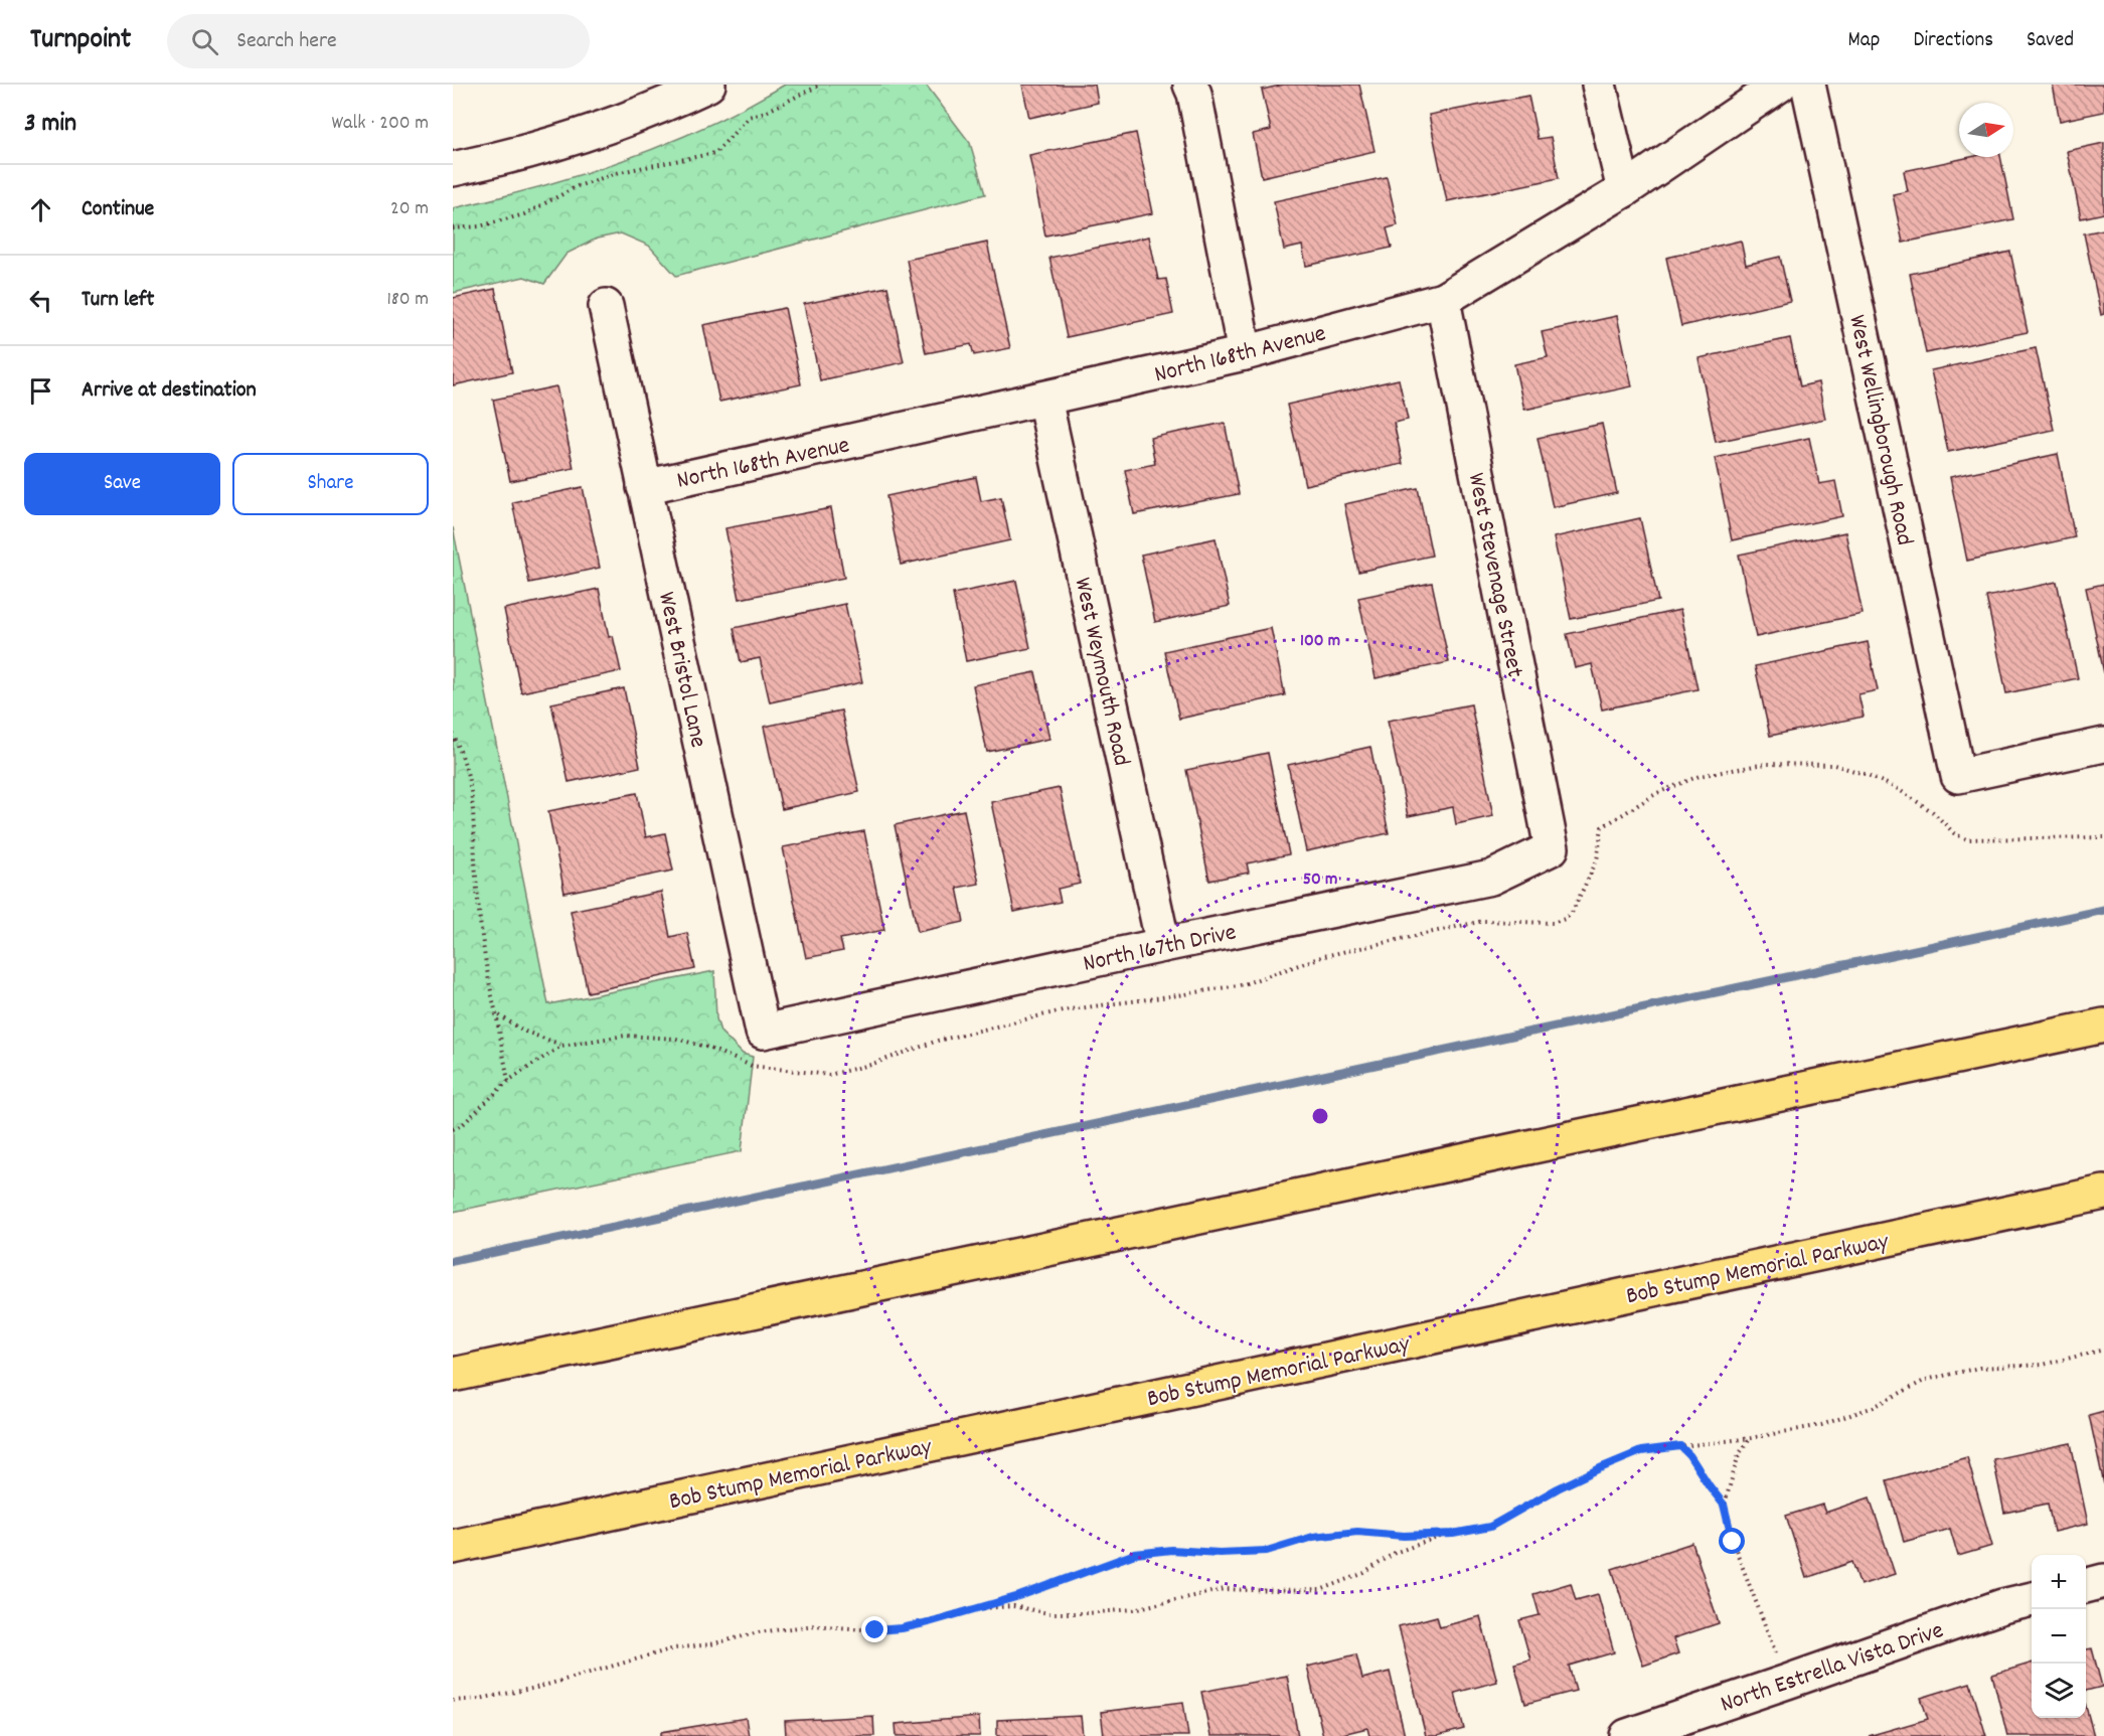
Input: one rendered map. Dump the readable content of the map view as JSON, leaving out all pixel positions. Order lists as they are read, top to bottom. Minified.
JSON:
{"streets":{"highway":["Bob Stump Memorial Parkway"],"street":["North 168th Avenue","West Wellingborough Road","West Stevenage Street","West Bristol Lane","West Weymouth Road","North 167th Drive","North Estrella Vista Drive"]},"crossings":[["North 168th Avenue","West Stevenage Street"],["North 168th Avenue","West Bristol Lane"],["North 168th Avenue","West Weymouth Road"],["West Stevenage Street","North 167th Drive"],["West Bristol Lane","North 167th Drive"],["West Weymouth Road","North 167th Drive"]],"north":"right","page":{"header":"Turnpoint","search":"Search here","nav":["Map","Directions","Saved"],"heading":["3 min","Walk · 200 m"],"list":[["Continue","20 m"],["Turn left","180 m"],"Arrive at destination"],"buttons":["Save","Share"],"map_buttons":["+","−"]},"rings":["100 m","50 m"]}
